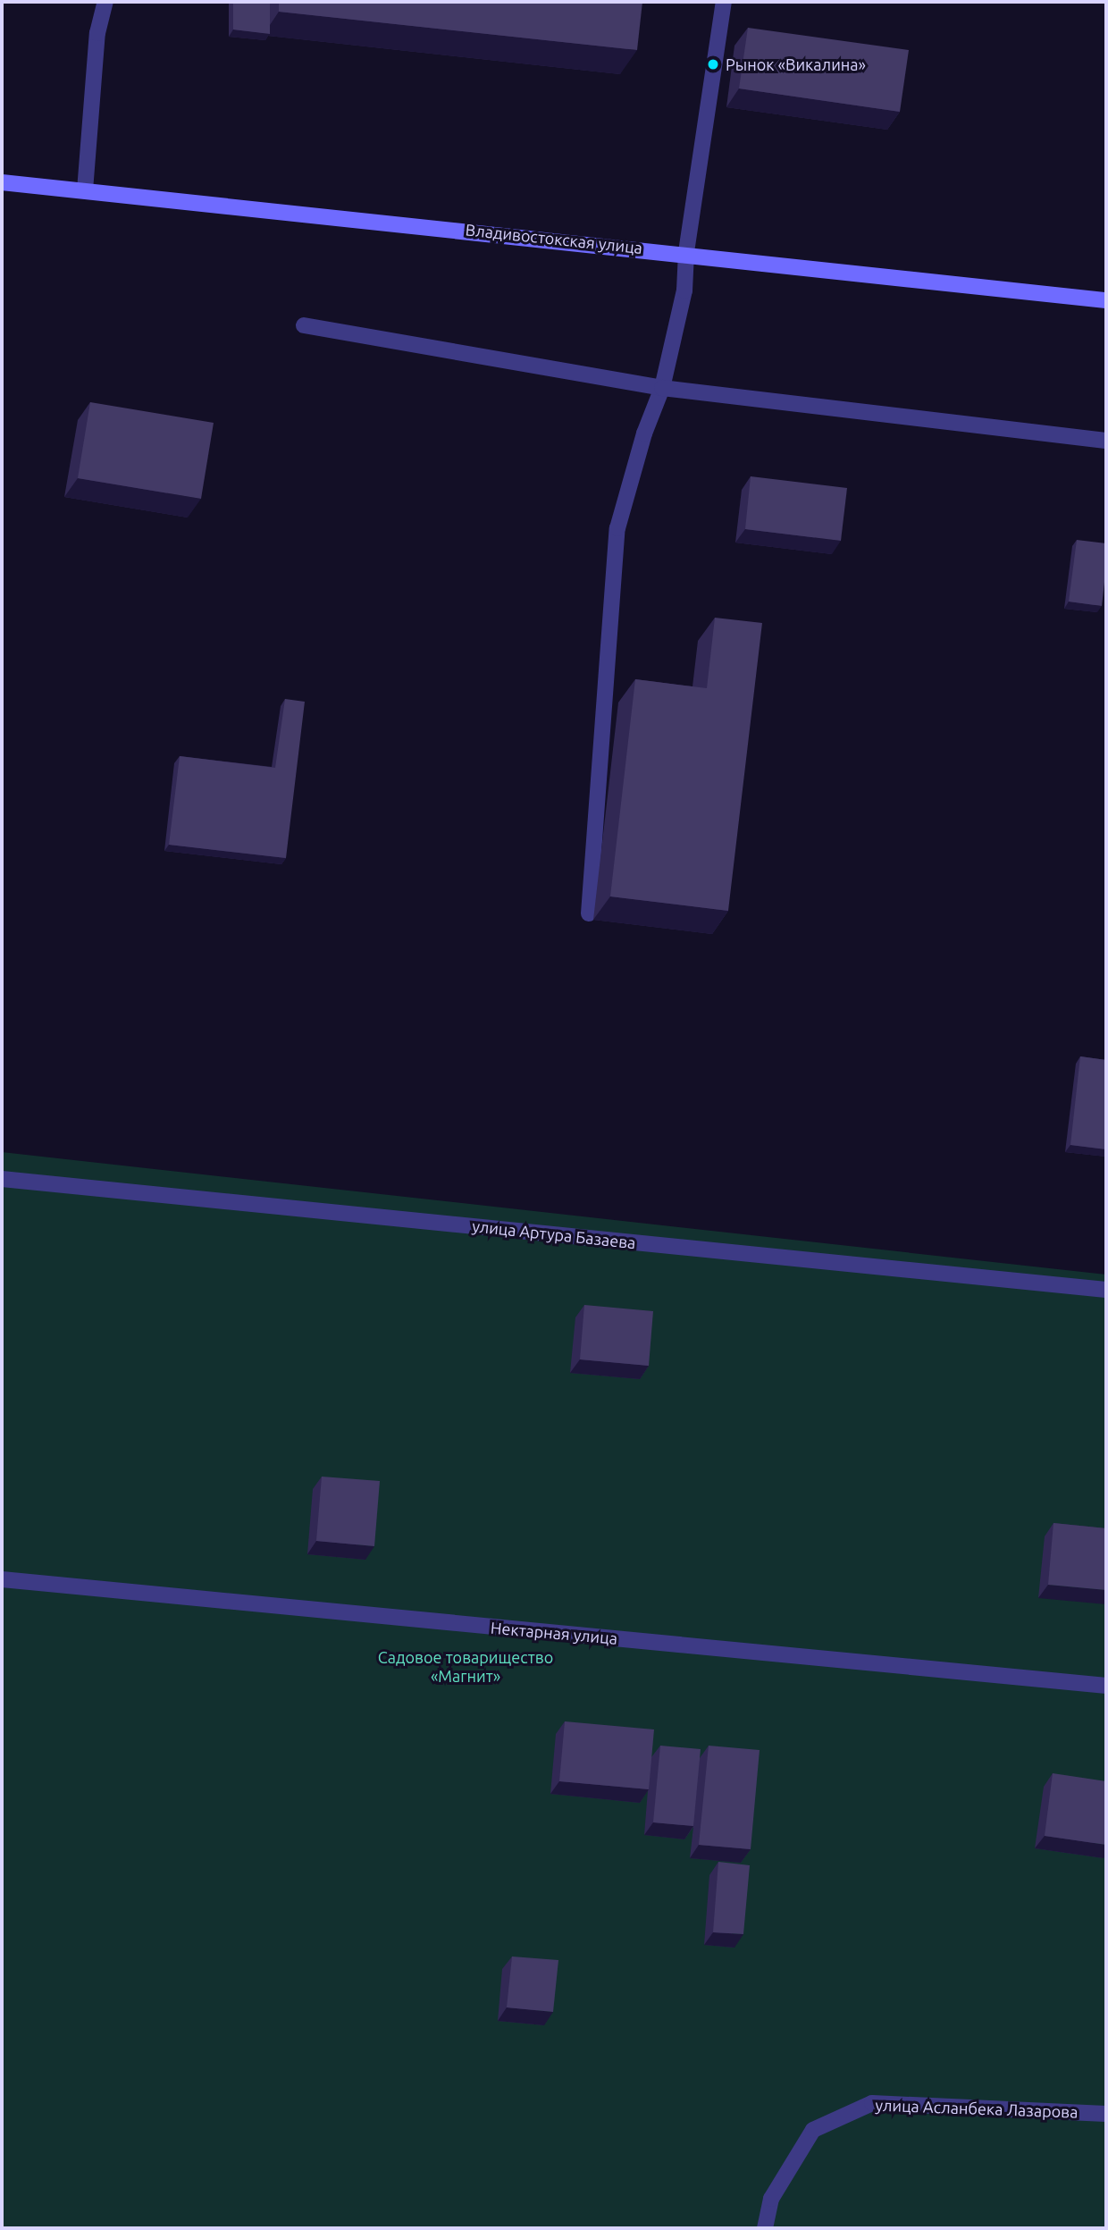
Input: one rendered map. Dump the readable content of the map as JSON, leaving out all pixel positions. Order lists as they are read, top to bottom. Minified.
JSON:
{"streets":{"main road":["Владивостокская улица"],"street":["улица Артура Базаева","Нектарная улица","улица Асланбека Лазарова"]},"parks":["Садовое товарищество «Магнит»"],"places":["Рынок «Викалина»"]}
